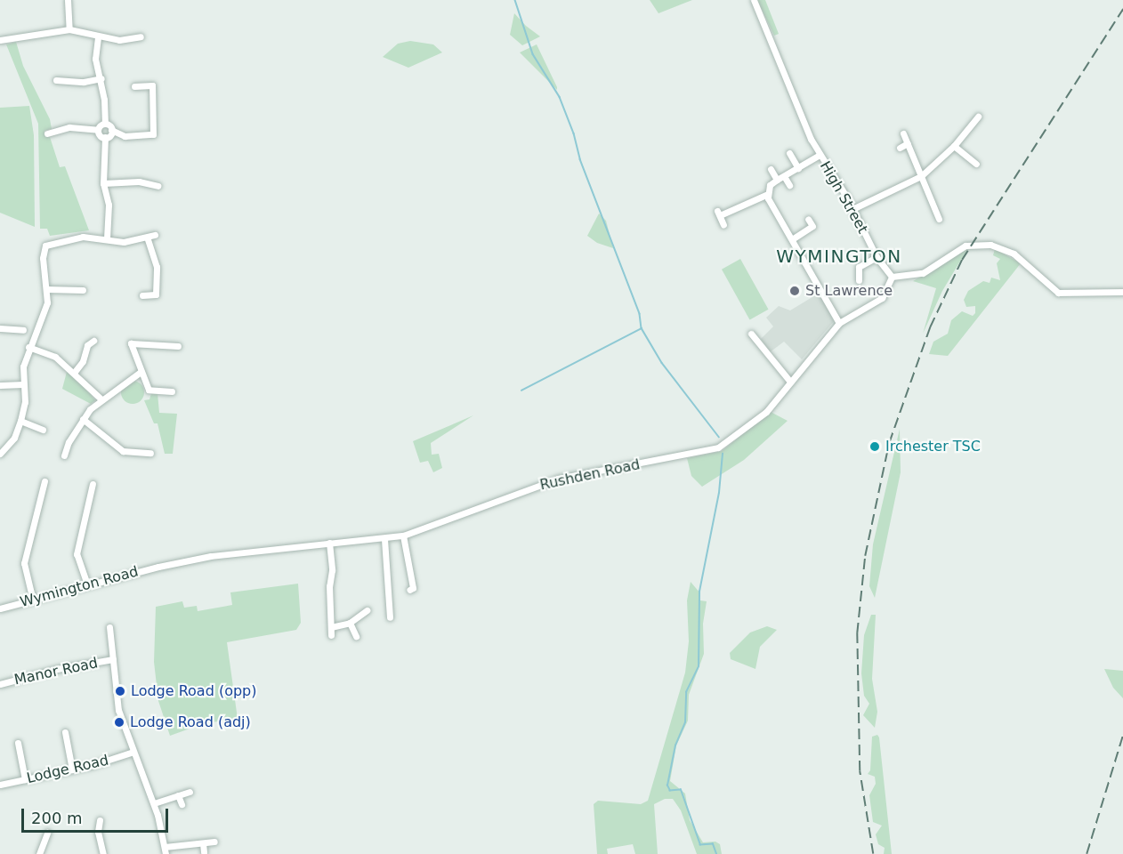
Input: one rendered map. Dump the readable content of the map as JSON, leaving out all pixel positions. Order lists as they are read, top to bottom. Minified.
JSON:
{"streets":{"street":["High Street","Rushden Road","Wymington Road","Manor Road","Lodge Road"]},"crossings":[["High Street","Rushden Road"],["Rushden Road","Wymington Road"]],"districts":["WYMINGTON"],"places":["St Lawrence","Irchester TSC","Lodge Road (opp)","Lodge Road (adj)"],"scale_bar":"200 m"}
